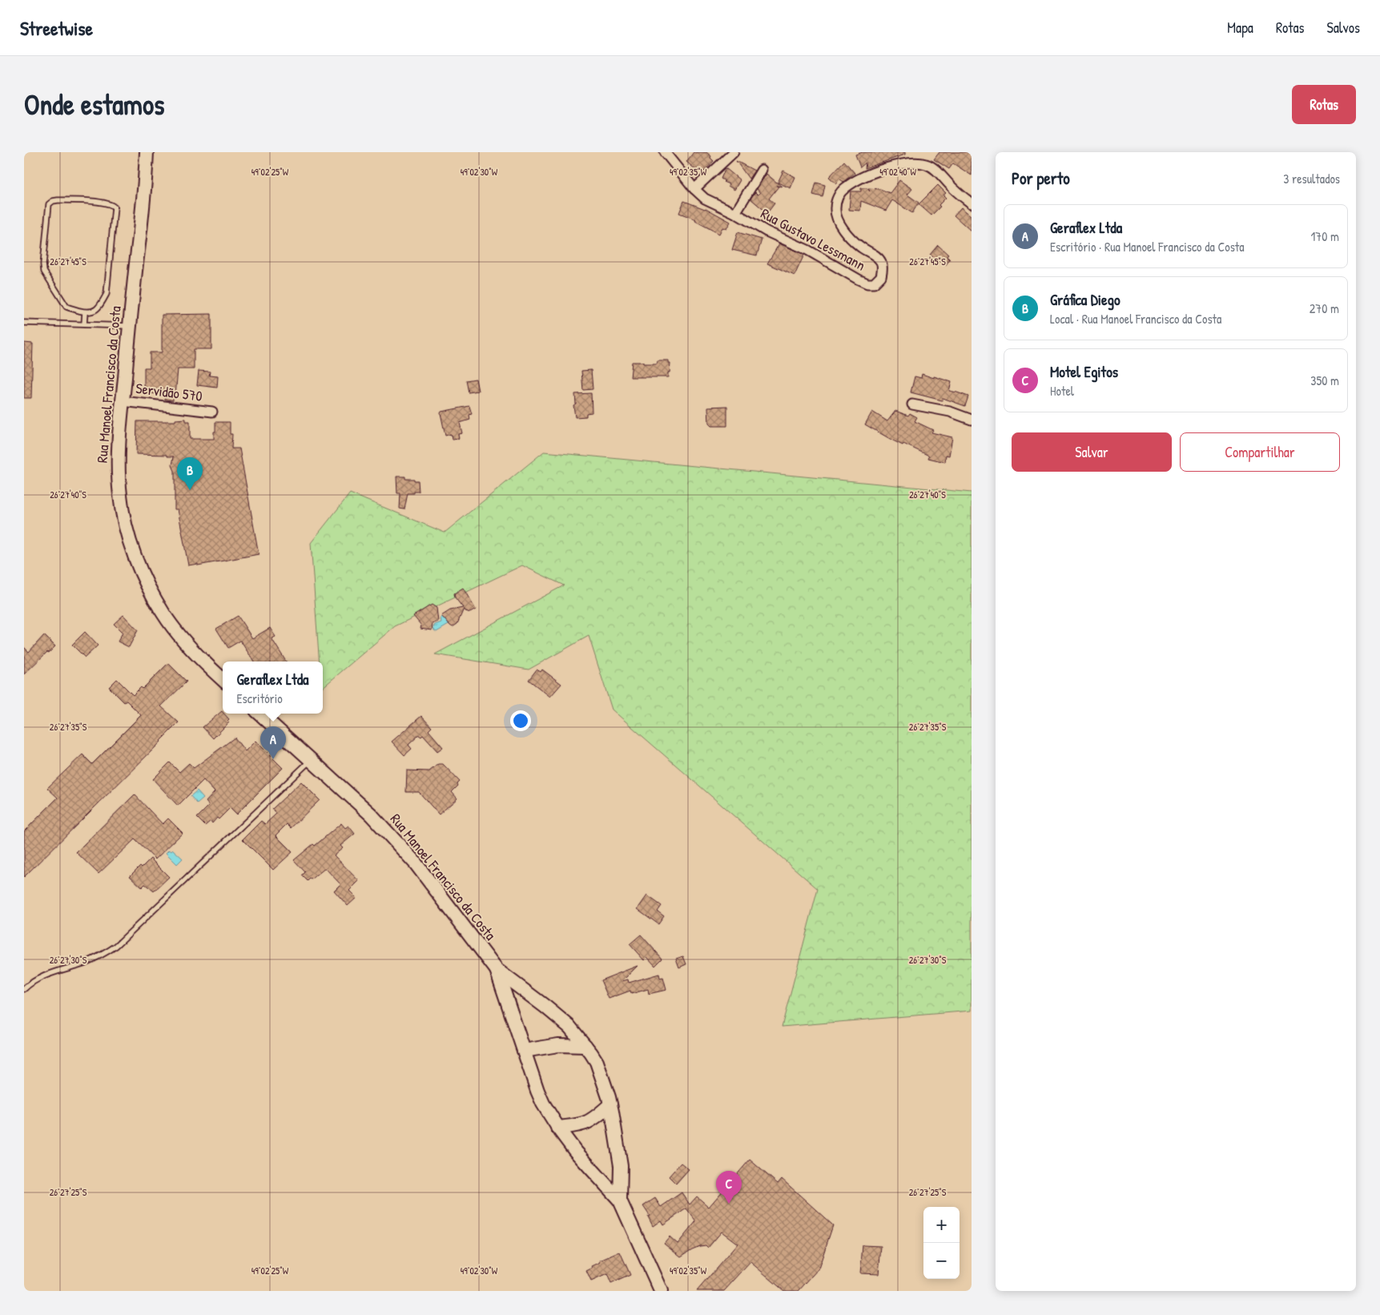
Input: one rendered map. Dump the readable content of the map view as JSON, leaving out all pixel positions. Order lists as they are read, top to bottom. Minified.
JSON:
{"streets":{"main road":["Rua Manoel Francisco da Costa"],"street":["Rua Gustavo Lessmann","Servidão 570"]},"crossings":[["Rua Manoel Francisco da Costa","Servidão 570"]],"page":{"header":"Streetwise","nav":["Mapa","Rotas","Salvos"],"buttons":["Rotas",["Salvar","Compartilhar"]],"title":"Onde estamos","heading":["Por perto","3 resultados"],"list":[{"mark":"A","name":"Geraflex Ltda","note":"Escritório · Rua Manoel Francisco da Costa","value":"170 m"},{"mark":"B","name":"Gráfica Diego","note":"Local · Rua Manoel Francisco da Costa","value":"270 m"},{"mark":"C","name":"Motel Egitos","note":"Hotel","value":"350 m"}],"pins":["B","A","C"],"popup":["Geraflex Ltda","Escritório"],"map_buttons":["+","−"]},"coordinates":["49°02'25\"W","49°02'30\"W","49°02'35\"W","49°02'40\"W","26°27'45\"S","26°27'40\"S","26°27'35\"S","26°27'30\"S","26°27'25\"S"]}
